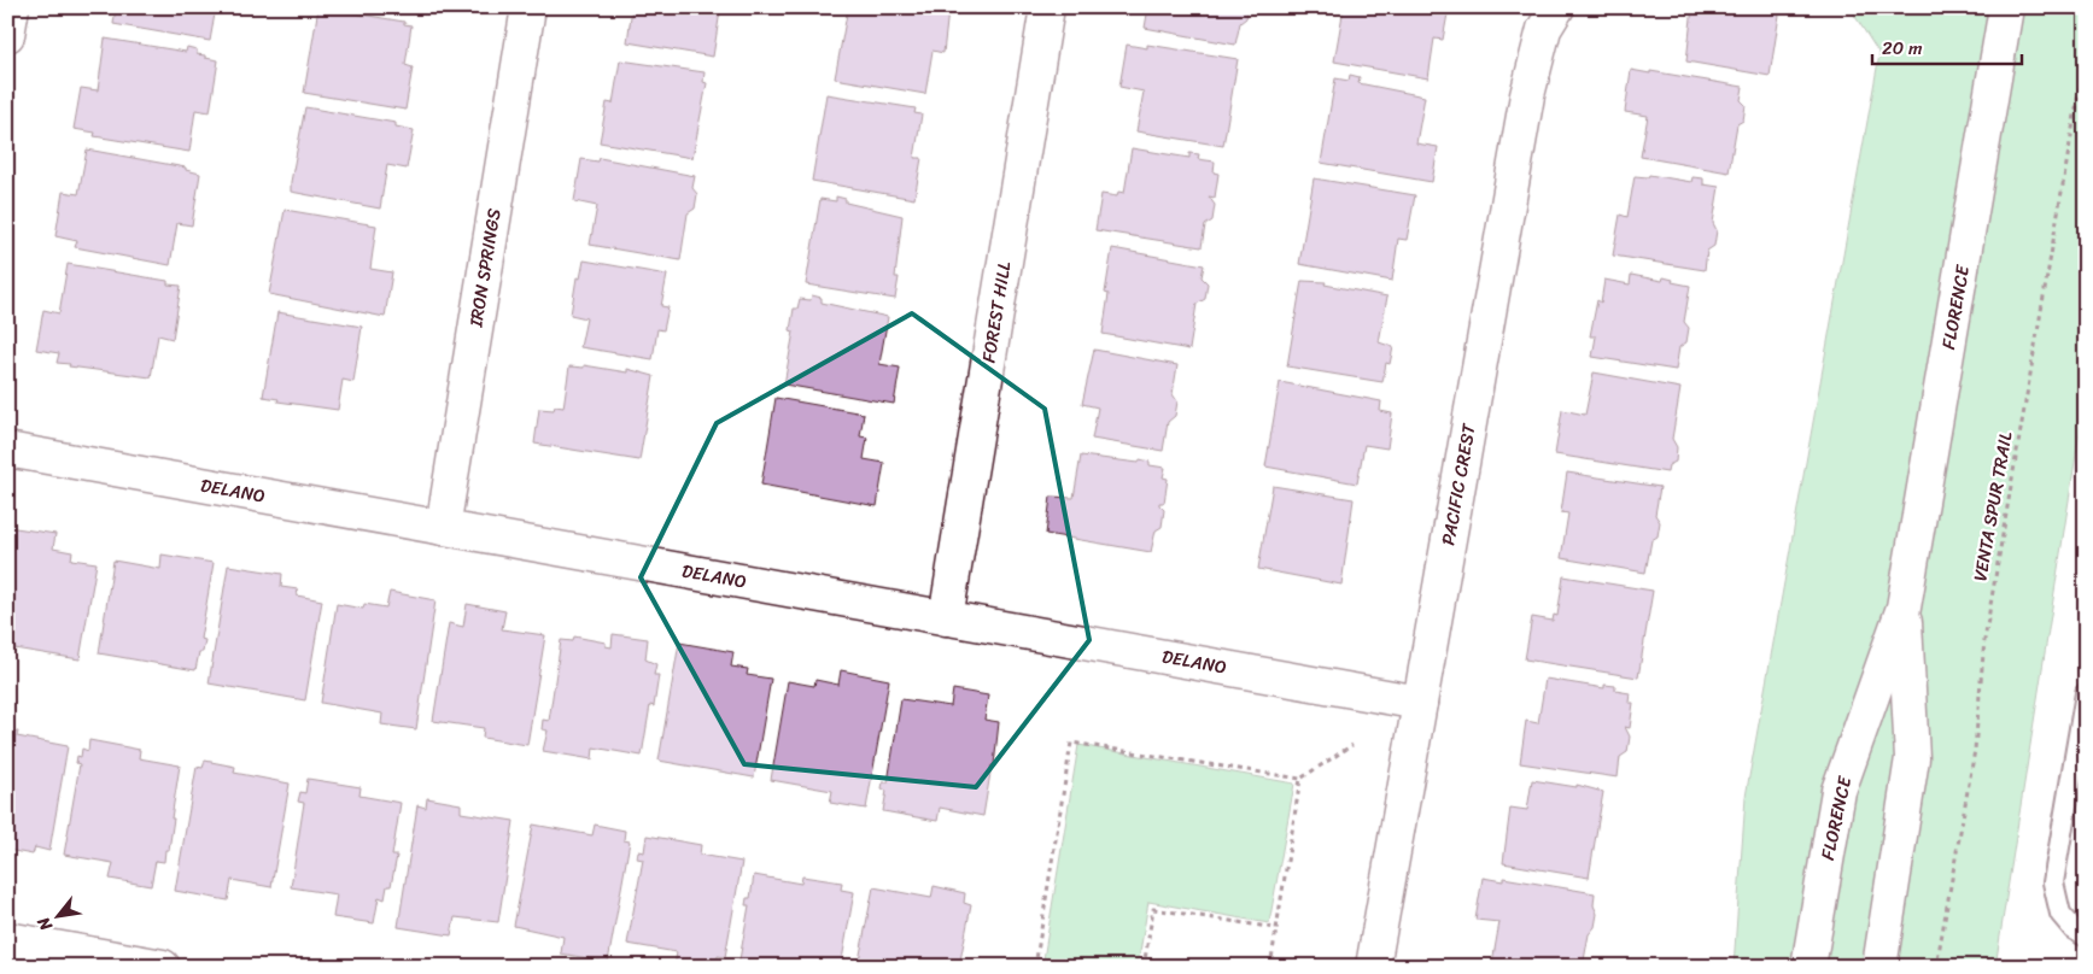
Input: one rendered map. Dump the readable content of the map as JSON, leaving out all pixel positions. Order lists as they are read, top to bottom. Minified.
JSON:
{"streets":{"street":["IRON SPRINGS","FLORENCE","FOREST HILL","PACIFIC CREST","DELANO"],"path":["VENTA SPUR TRAIL"]},"crossings":[["IRON SPRINGS","DELANO"],["FOREST HILL","DELANO"],["PACIFIC CREST","DELANO"]],"scale_bar":"20 m","north":"bottom left"}
